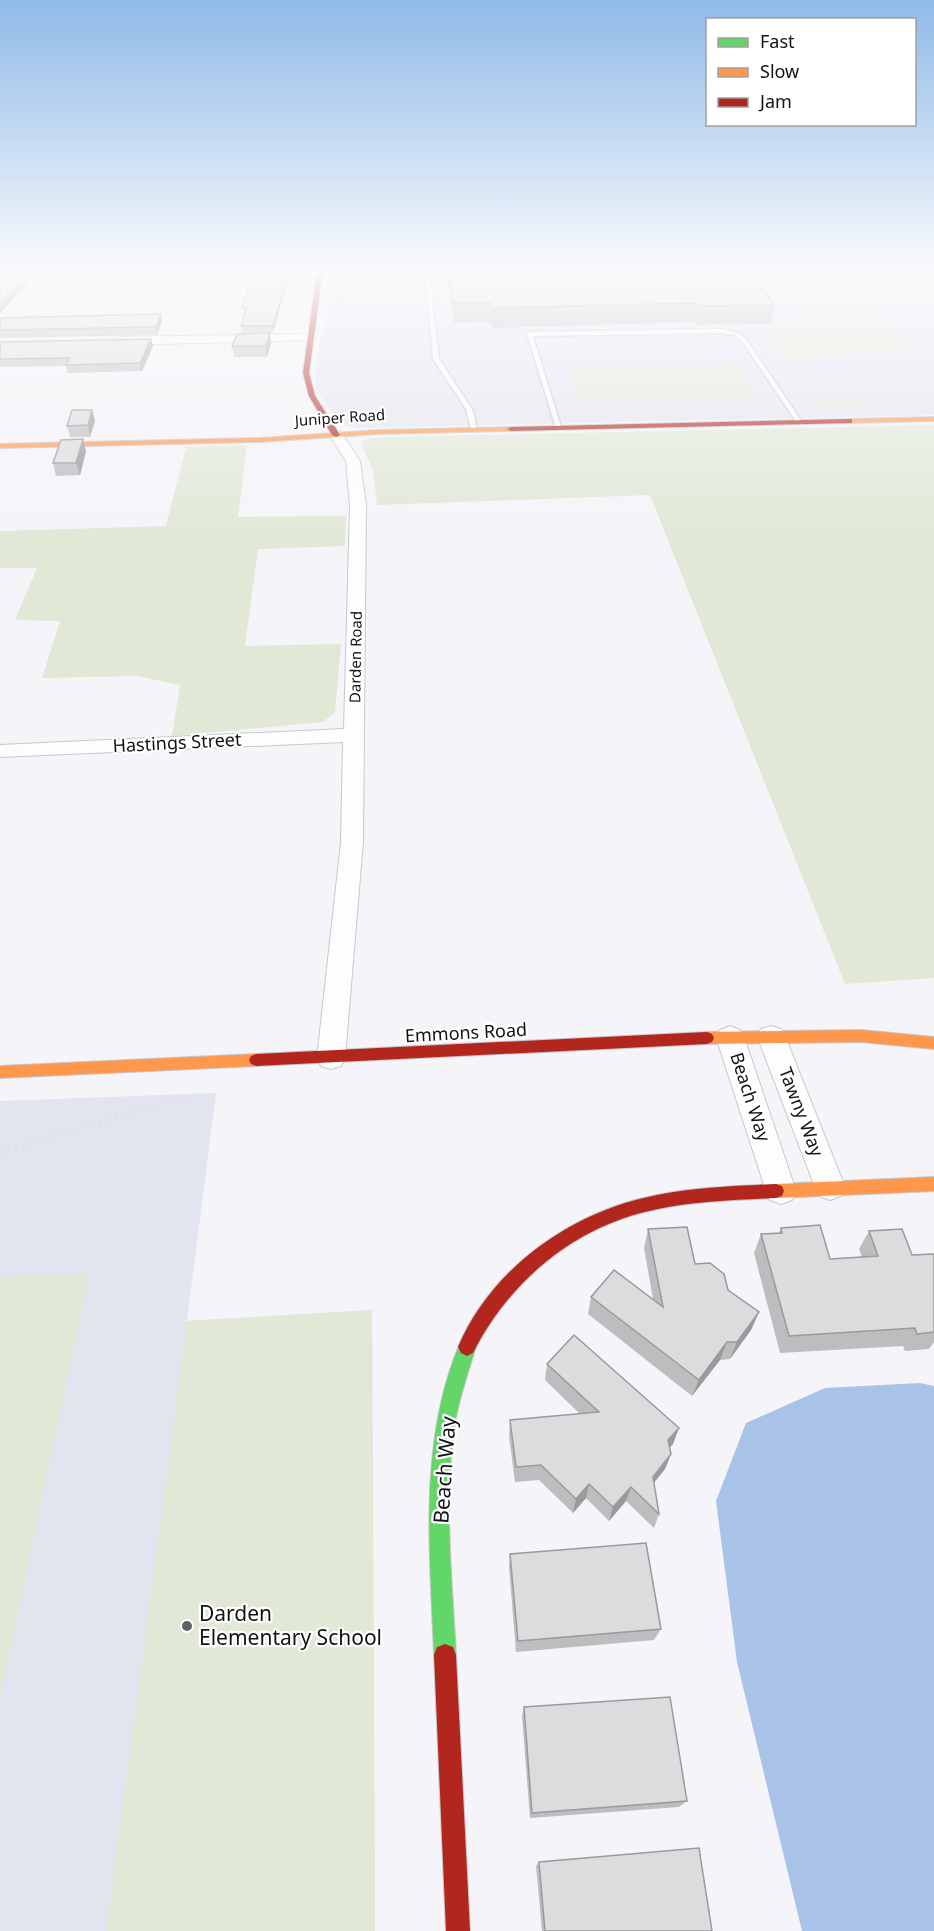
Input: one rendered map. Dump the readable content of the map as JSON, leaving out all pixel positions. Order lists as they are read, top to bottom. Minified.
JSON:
{"streets":{"street":["Juniper Road","Darden Road","Hastings Street","Emmons Road","Beach Way","Tawny Way"]},"crossings":[["Juniper Road","Darden Road"],["Darden Road","Hastings Street"],["Darden Road","Emmons Road"],["Emmons Road","Beach Way"],["Emmons Road","Tawny Way"],["Beach Way","Tawny Way"]],"places":["Darden Elementary School"],"legend":["Fast","Slow","Jam"]}
